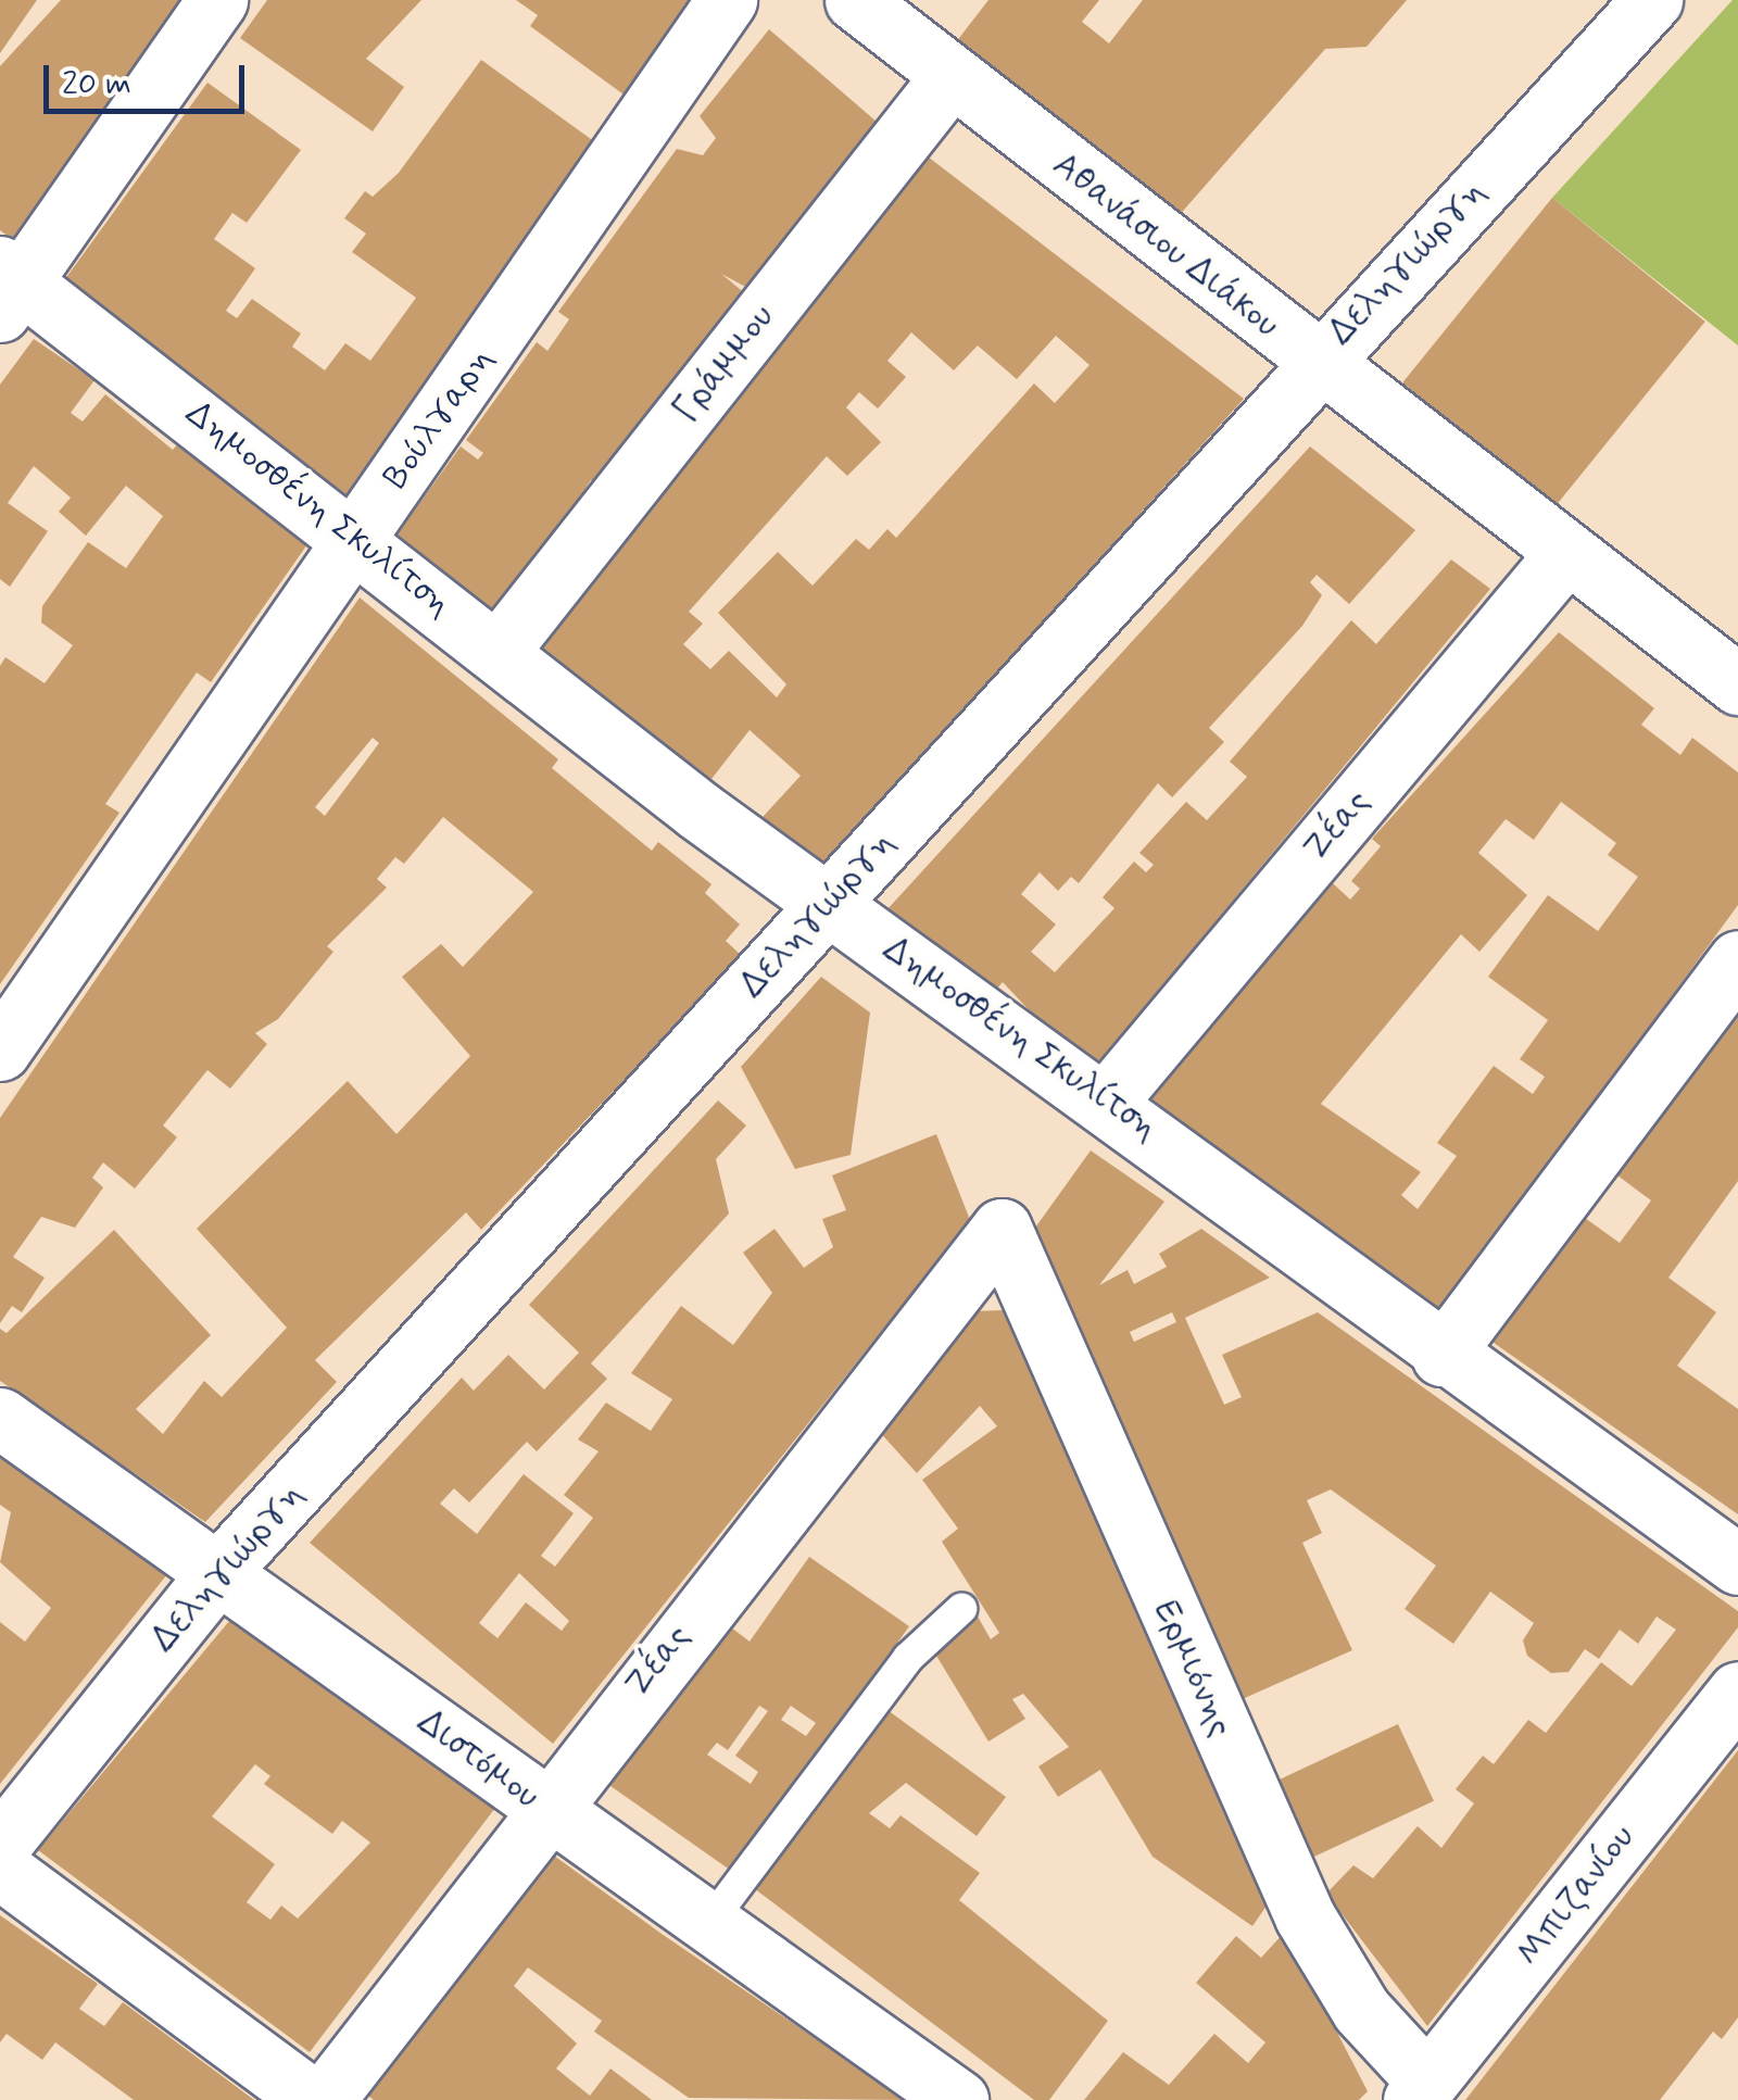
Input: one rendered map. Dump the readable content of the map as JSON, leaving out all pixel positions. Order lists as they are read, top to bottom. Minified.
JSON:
{"streets":{"street":["Αθανάσιου Διάκου","Δεληγιώργη","Γράμμου","Βούλγαρη","Δημοσθένη Σκυλίτση","Ζέας","Ερμιόνης","Διστόμου","Μπιζανίου"]},"crossings":[["Αθανάσιου Διάκου","Δεληγιώργη"],["Αθανάσιου Διάκου","Γράμμου"],["Αθανάσιου Διάκου","Ζέας"],["Δεληγιώργη","Δημοσθένη Σκυλίτση"],["Δεληγιώργη","Διστόμου"],["Γράμμου","Δημοσθένη Σκυλίτση"],["Βούλγαρη","Δημοσθένη Σκυλίτση"],["Δημοσθένη Σκυλίτση","Ζέας"],["Ζέας","Ερμιόνης"],["Ζέας","Διστόμου"],["Ερμιόνης","Μπιζανίου"]],"scale_bar":"20 m"}
